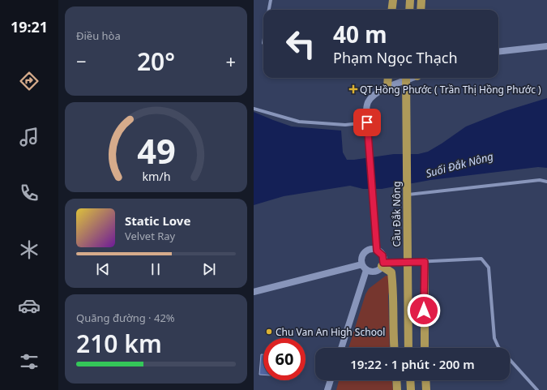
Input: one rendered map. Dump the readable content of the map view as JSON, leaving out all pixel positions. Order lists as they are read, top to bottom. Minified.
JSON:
{"streets":{"main road":["Cầu Đắk Nông"]},"water":["Suối Đắk Nông"],"places":{"health":["QT Hồng Phước ( Trần Thị Hồng Phước )"],"other":["Chu Van An High School"]},"page":{"tabs":"19:21","tile":["Điều hòa",["Quãng đường · 42%","210 km"]],"turn":["40 m","Phạm Ngọc Thạch"],"heat":["−","20°","+"],"song":["Static Love","Velvet Ray"],"limit":"60","trip":"19:22 · 1 phút · 200 m","gauge":["49","km/h"]}}
